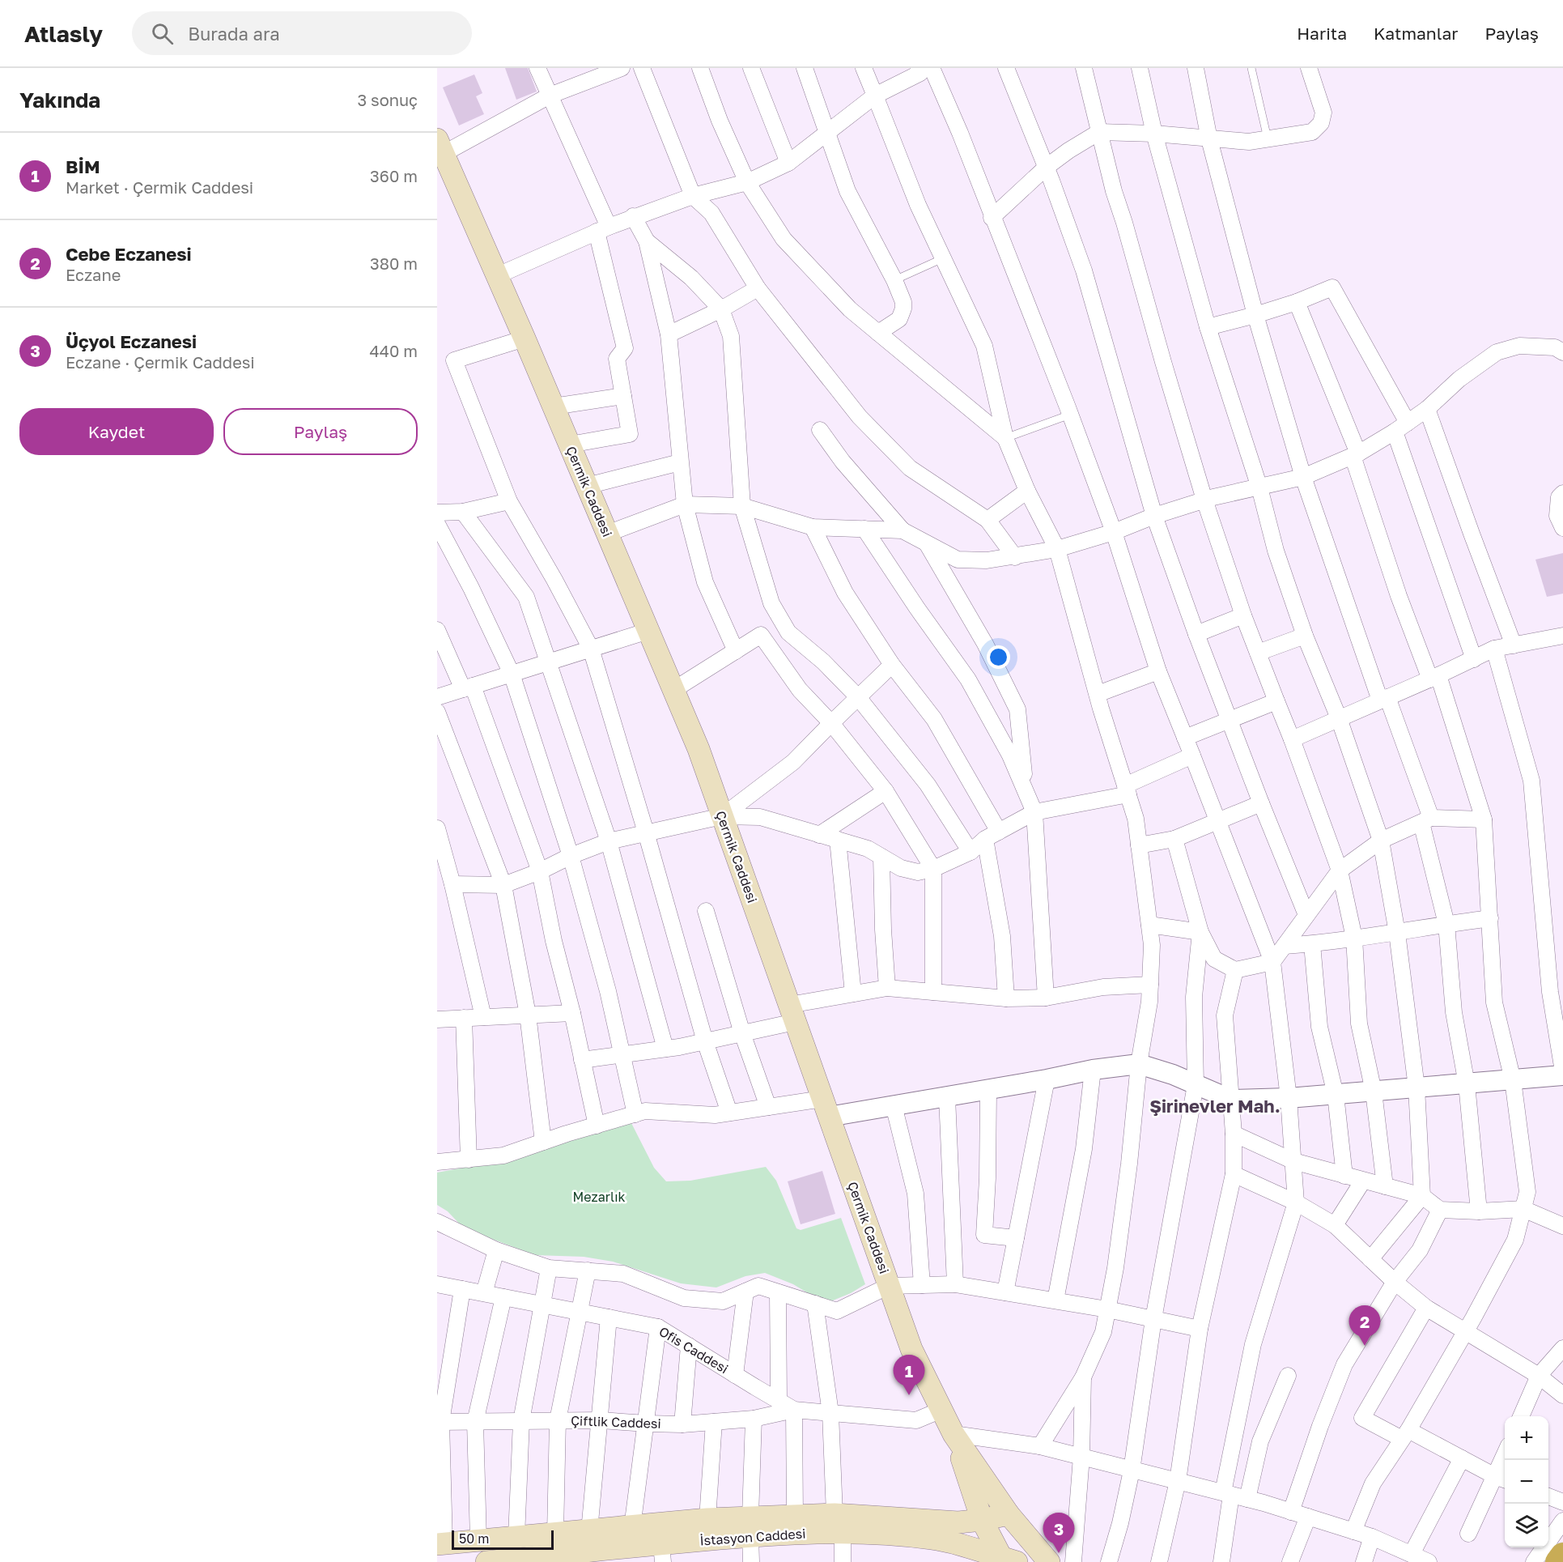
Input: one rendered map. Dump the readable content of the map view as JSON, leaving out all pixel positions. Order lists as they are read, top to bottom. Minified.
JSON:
{"streets":{"main road":["Çermik Caddesi","İstasyon Caddesi"],"street":["Ofis Caddesi","Çiftlik Caddesi"]},"crossings":[["Çermik Caddesi","Ofis Caddesi"],["Ofis Caddesi","Çiftlik Caddesi"]],"districts":["Şirinevler Mah."],"parks":["Mezarlık"],"scale_bar":"50 m","page":{"header":"Atlasly","search":"Burada ara","nav":["Harita","Katmanlar","Paylaş"],"heading":["Yakında","3 sonuç"],"list":[{"mark":"1","name":"BİM","note":"Market · Çermik Caddesi","value":"360 m"},{"mark":"2","name":"Cebe Eczanesi","note":"Eczane","value":"380 m"},{"mark":"3","name":"Üçyol Eczanesi","note":"Eczane · Çermik Caddesi","value":"440 m"}],"buttons":["Kaydet","Paylaş"],"pins":["2","1","3"],"map_buttons":["+","−"],"scale":"50 m"}}
